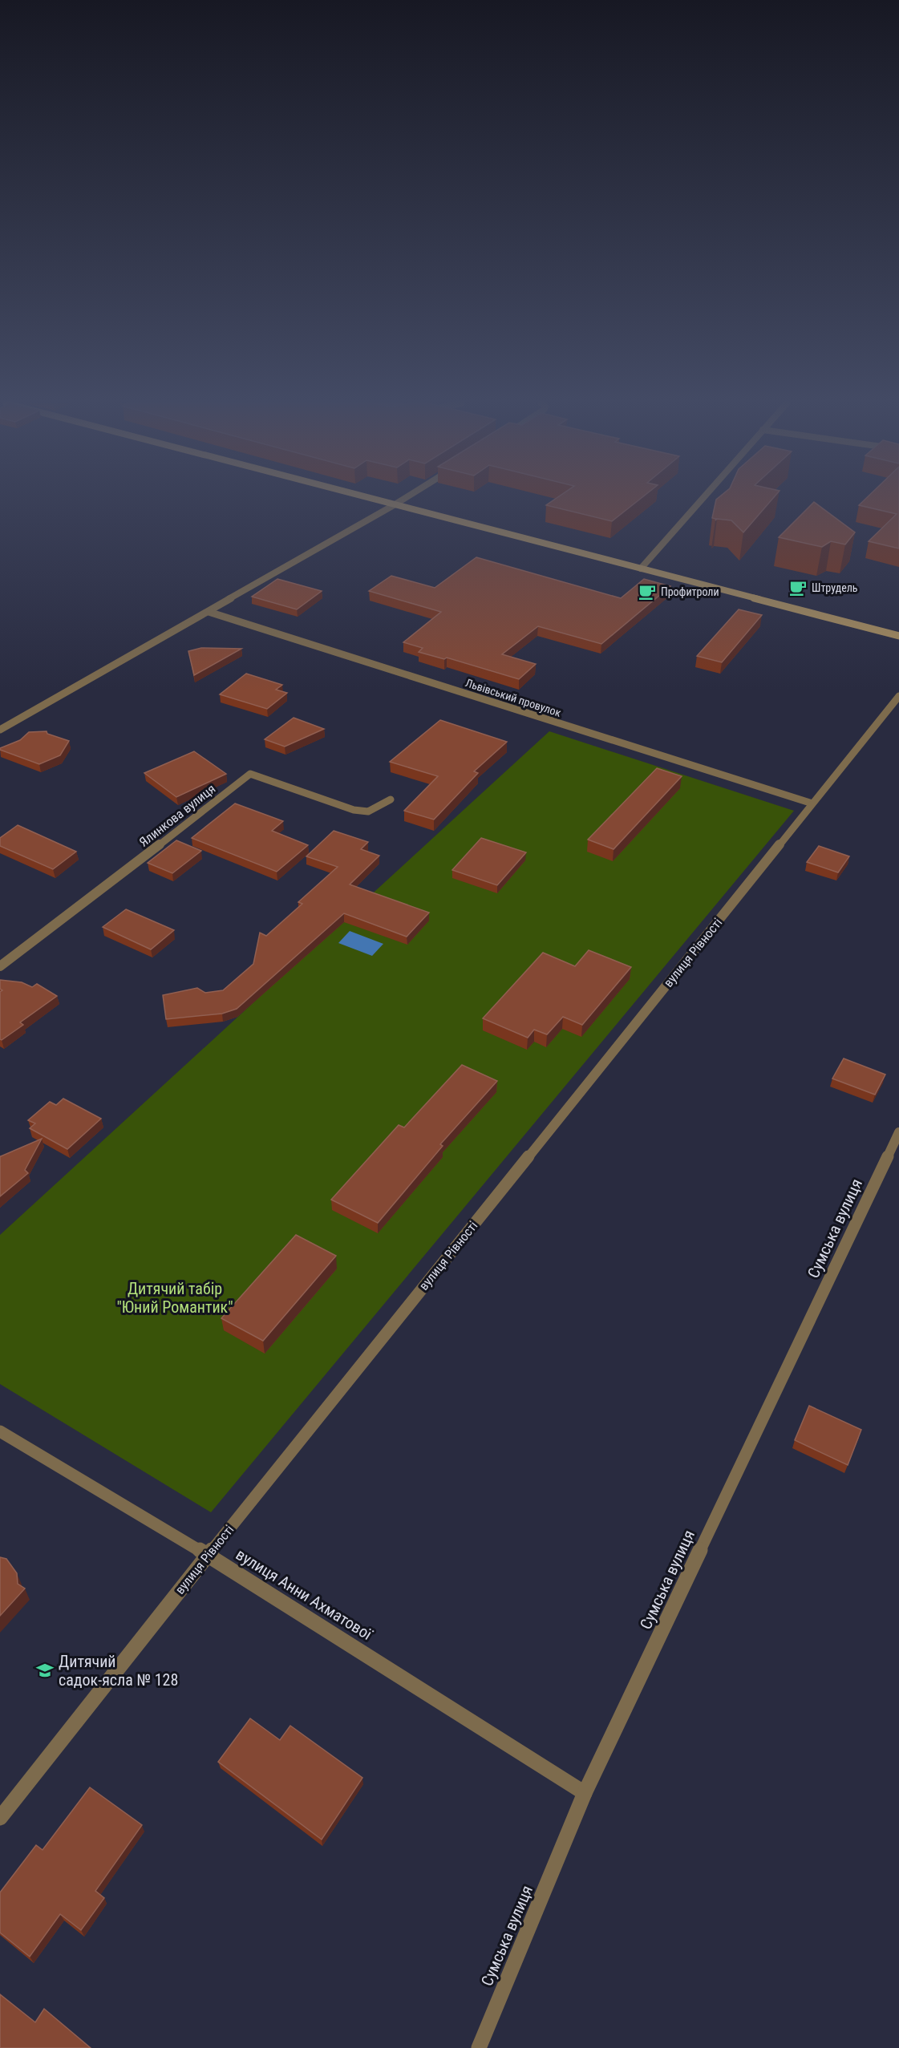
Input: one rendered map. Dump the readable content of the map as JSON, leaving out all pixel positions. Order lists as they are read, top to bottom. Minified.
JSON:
{"streets":{"street":["Львівський провулок","Ялинкова вулиця","вулиця Рівності","Сумська вулиця","вулиця Анни Ахматової"]},"crossings":[["Львівський провулок","вулиця Рівності"],["вулиця Рівності","вулиця Анни Ахматової"],["Сумська вулиця","вулиця Анни Ахматової"]],"parks":["Дитячий табір \"Юний Романтик\""],"places":{"cafe":["Штрудель","Профитроли"],"school or university":["Дитячий садок-ясла № 128"]}}
